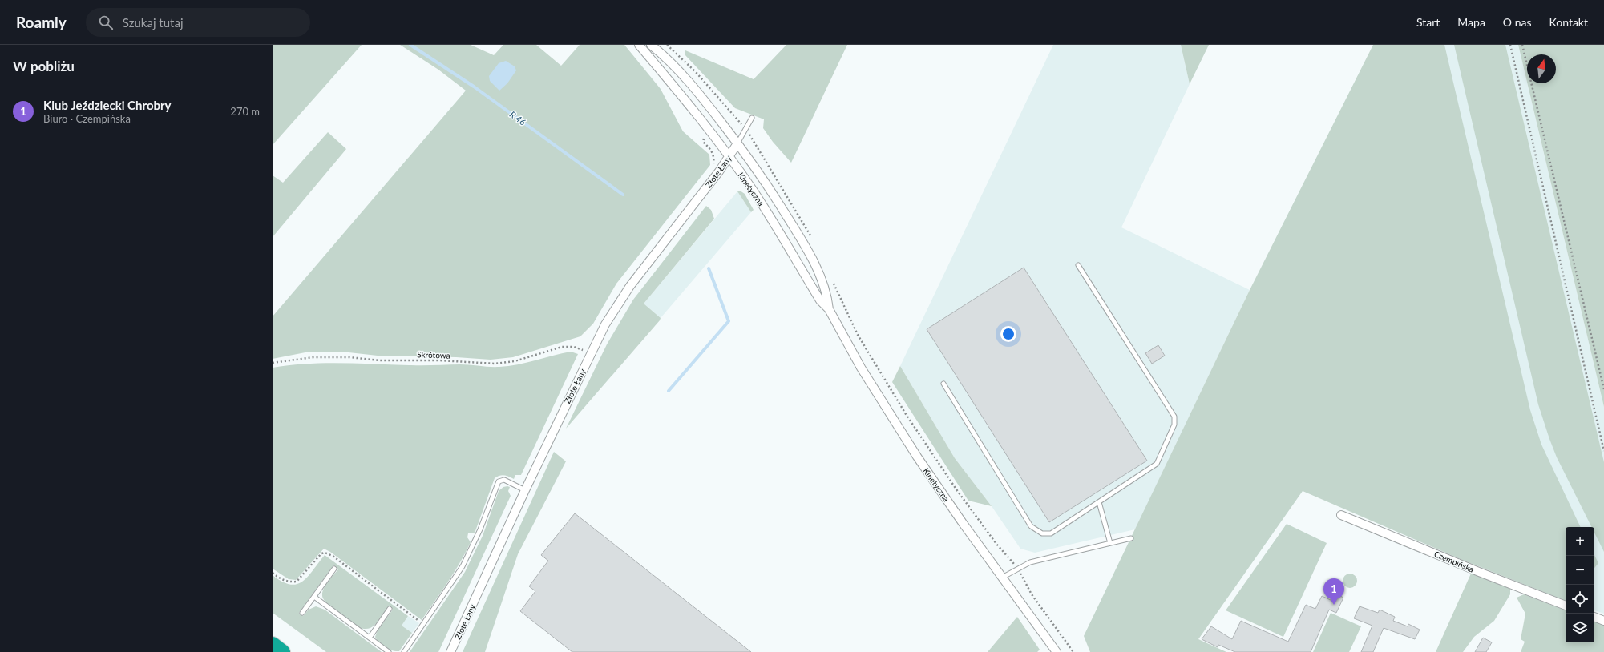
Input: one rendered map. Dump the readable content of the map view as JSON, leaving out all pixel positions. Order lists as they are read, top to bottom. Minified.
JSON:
{"streets":{"street":["Złote Łany","Kinetyczna","Czempińska"],"path":["Skrótowa"]},"crossings":[["Złote Łany","Kinetyczna"],["Złote Łany","Skrótowa"]],"water":["R 46"],"north":"top","page":{"header":"Roamly","search":"Szukaj tutaj","nav":["Start","Mapa","O nas","Kontakt"],"heading":"W pobliżu","list":[{"mark":"1","name":"Klub Jeździecki Chrobry","note":"Biuro · Czempińska","value":"270 m"}],"map_buttons":["+","−"],"pins":"1"}}
